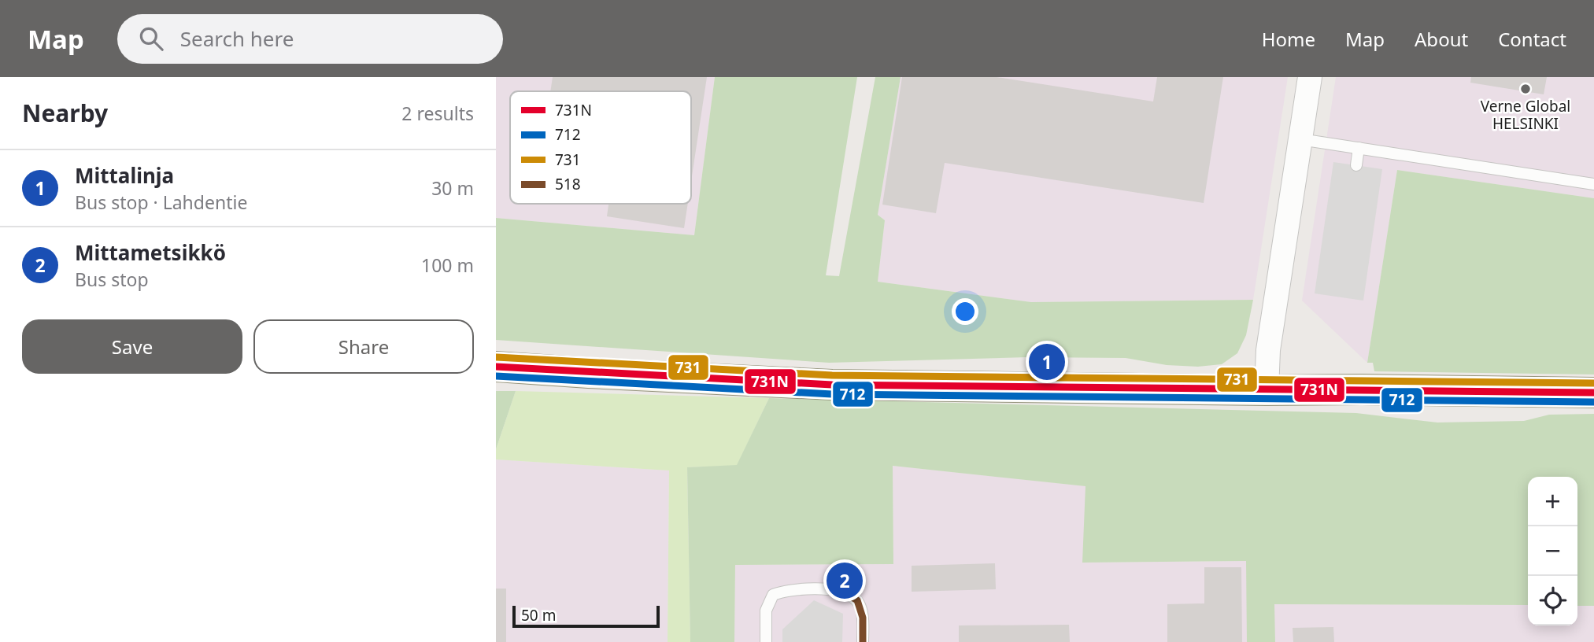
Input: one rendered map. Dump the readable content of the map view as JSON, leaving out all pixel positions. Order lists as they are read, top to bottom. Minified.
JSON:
{"places":["Verne Global HELSINKI"],"lines":["transit line 731","transit line 731N","transit line 712","transit line 518"],"legend":["731N","712","731","518"],"scale_bar":"50 m","page":{"header":"Map","search":"Search here","nav":["Home","Map","About","Contact"],"heading":["Nearby","2 results"],"list":[{"mark":"1","name":"Mittalinja","note":"Bus stop · Lahdentie","value":"30 m"},{"mark":"2","name":"Mittametsikkö","note":"Bus stop","value":"100 m"}],"buttons":["Save","Share"],"pins":["1","2"],"map_buttons":["+","−"],"scale":"50 m"}}
